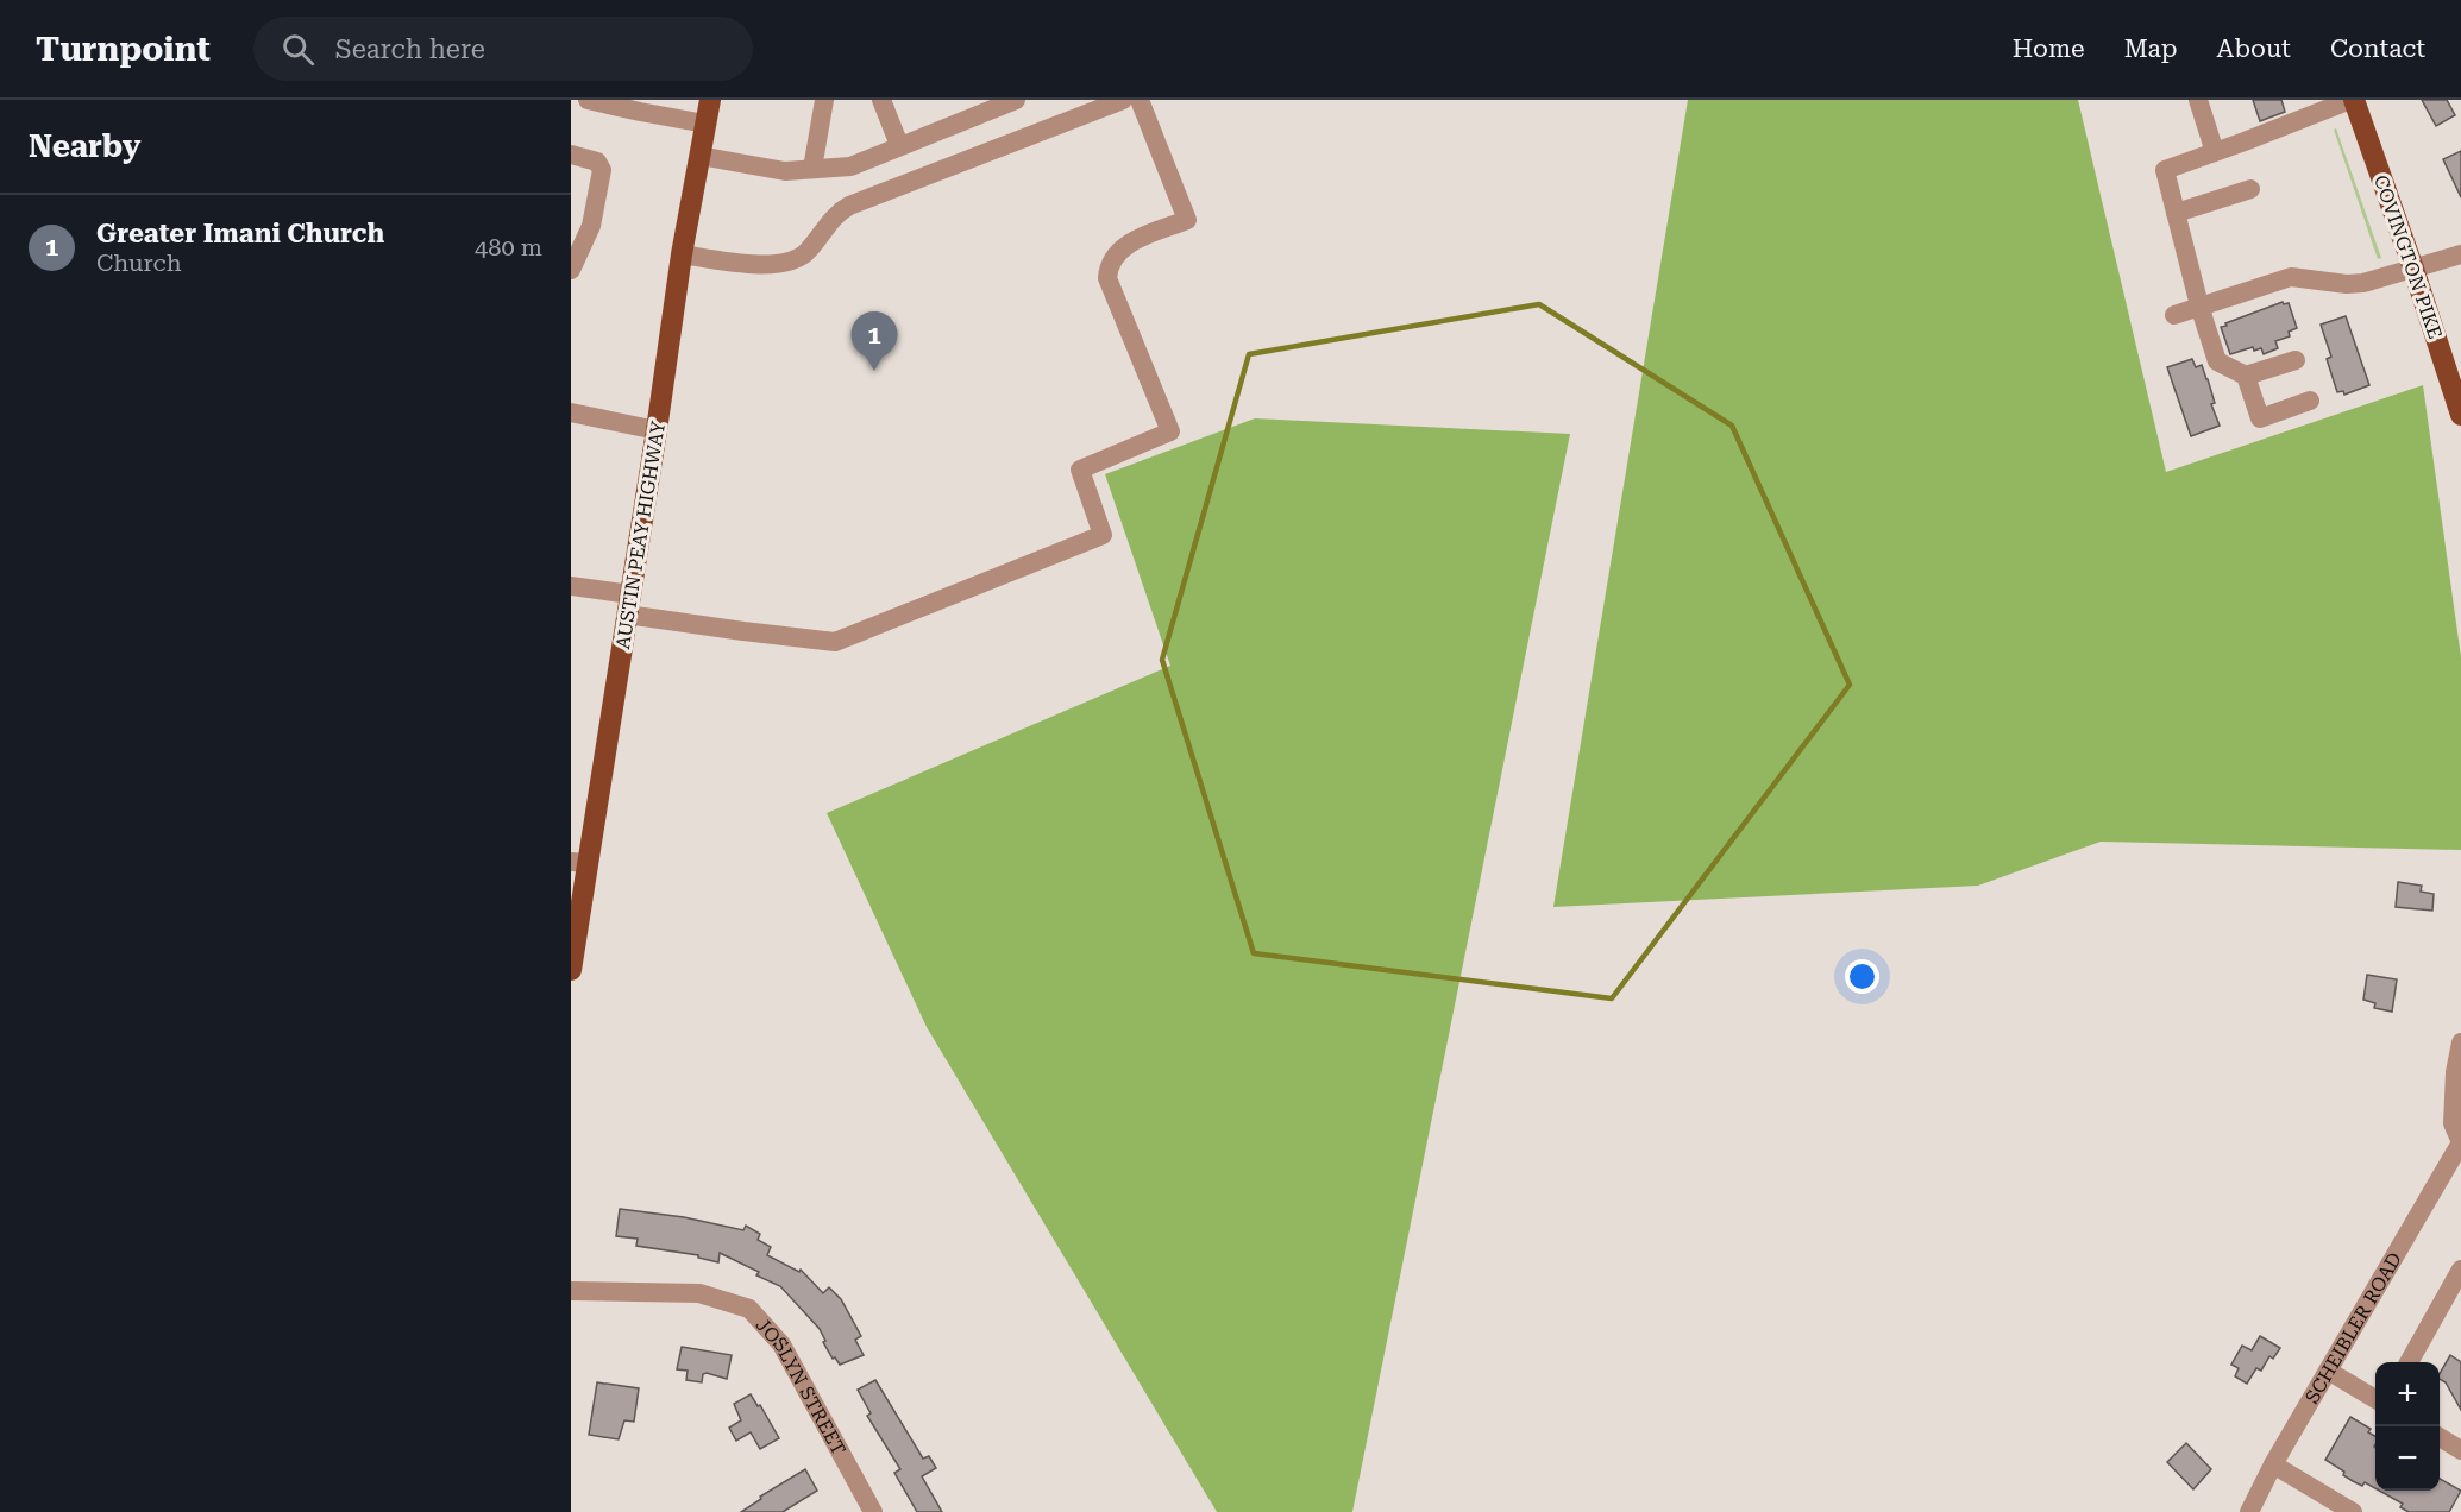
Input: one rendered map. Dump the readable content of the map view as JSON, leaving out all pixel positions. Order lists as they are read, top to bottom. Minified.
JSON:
{"streets":{"main road":["COVINGTON PIKE","AUSTIN PEAY HIGHWAY"],"street":["SCHEIBLER ROAD","JOSLYN STREET"]},"page":{"header":"Turnpoint","search":"Search here","nav":["Home","Map","About","Contact"],"heading":"Nearby","list":[{"mark":"1","name":"Greater Imani Church","note":"Church","value":"480 m"}],"pins":"1","map_buttons":["+","−"]}}
